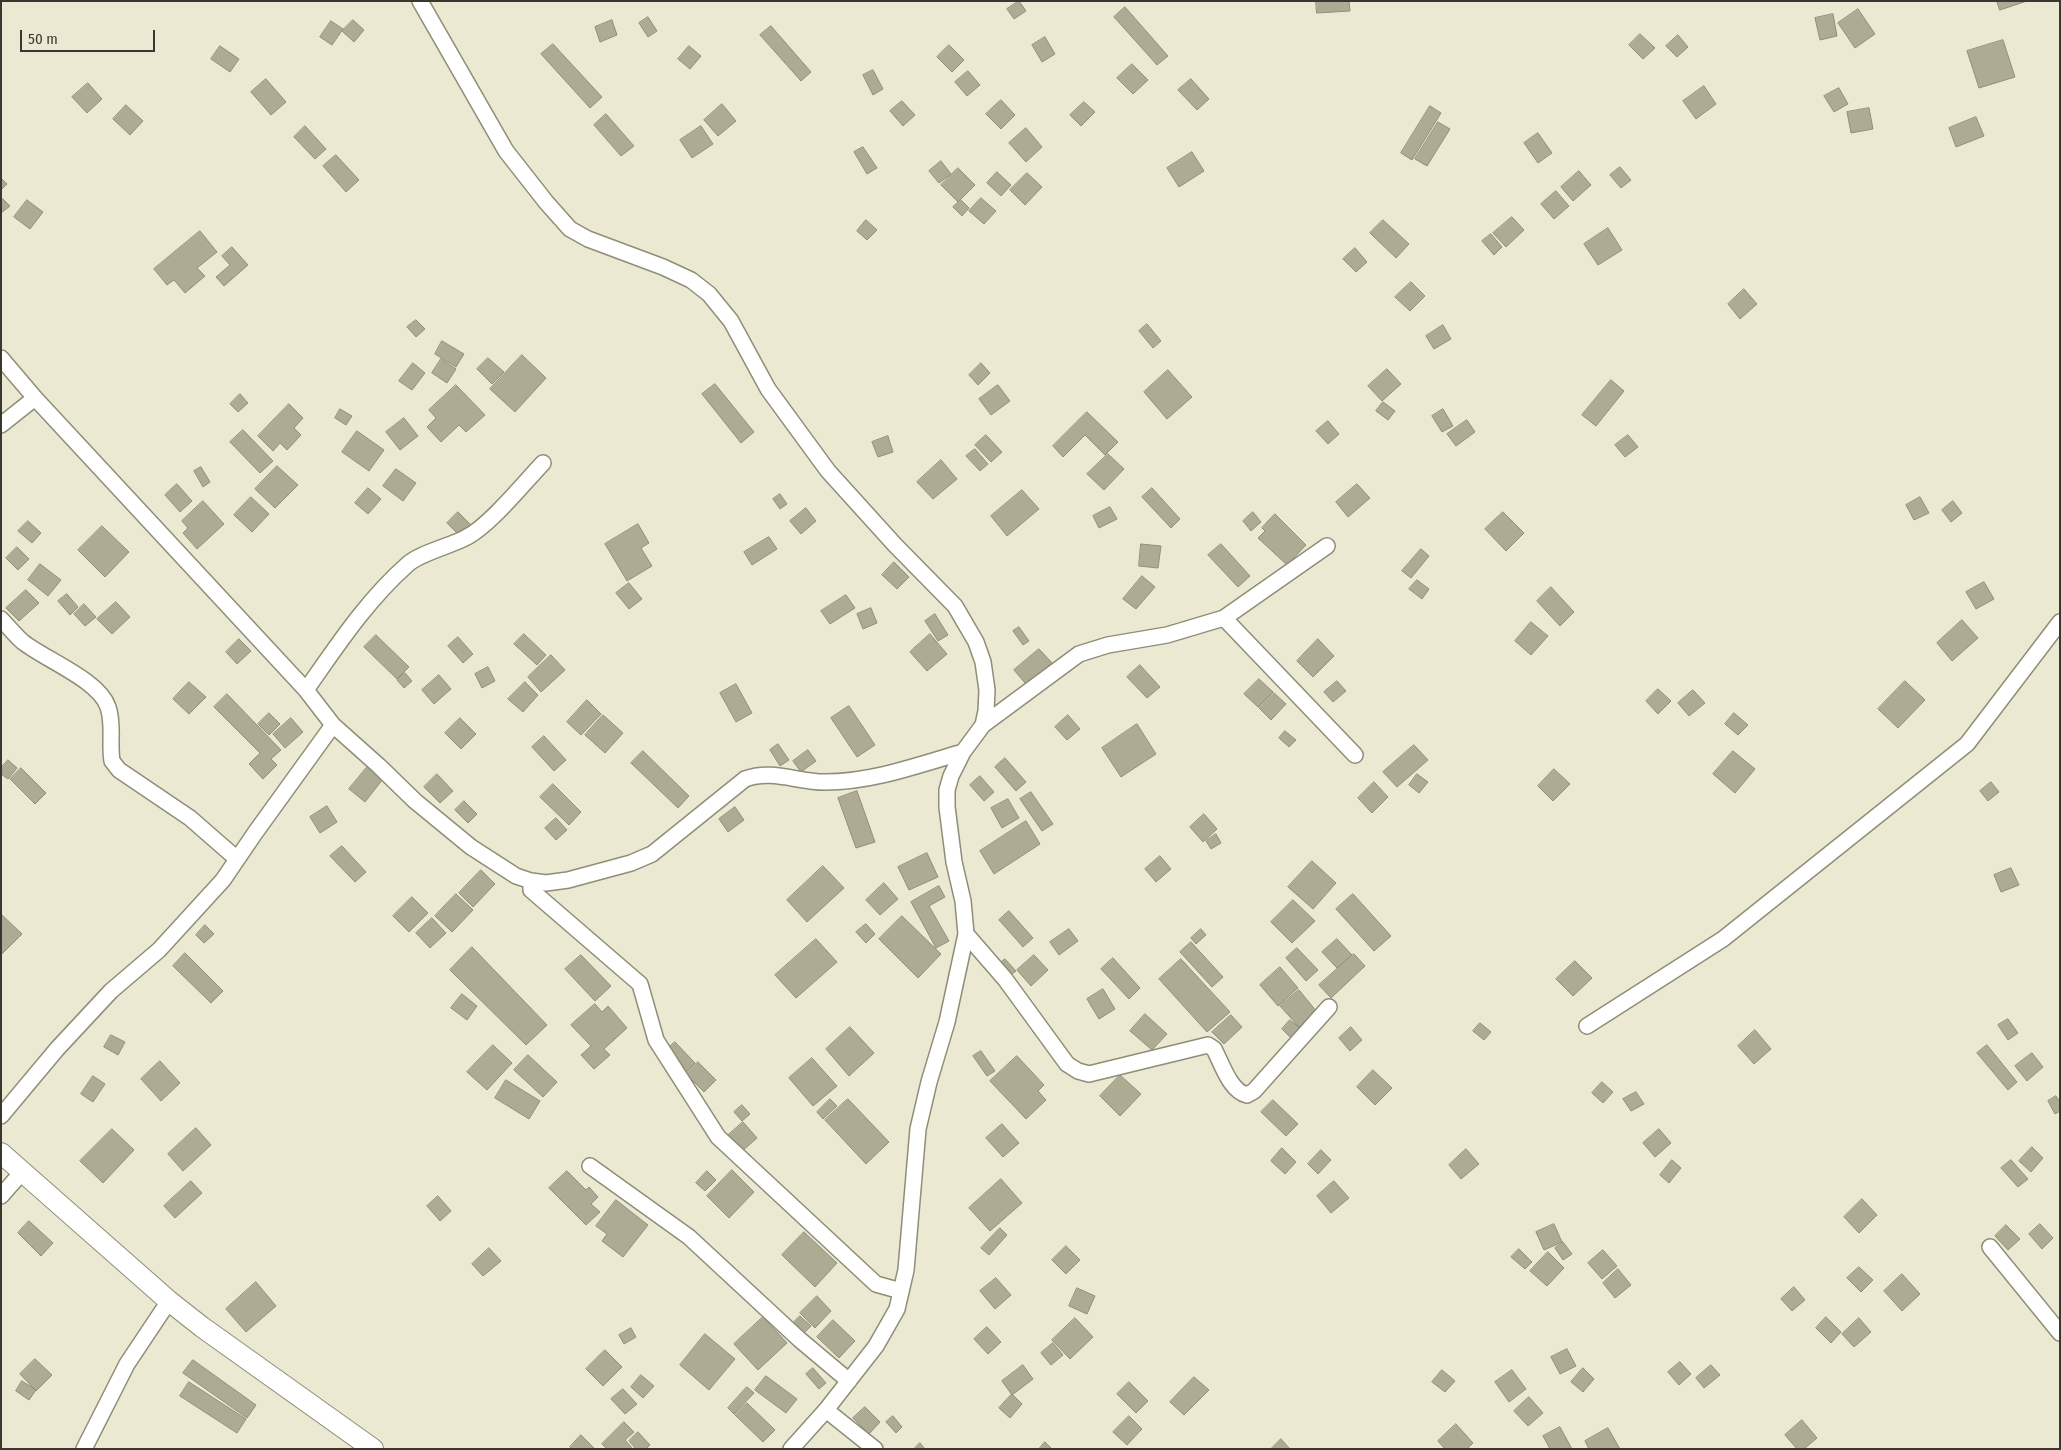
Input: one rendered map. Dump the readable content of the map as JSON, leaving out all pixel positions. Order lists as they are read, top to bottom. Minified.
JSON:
{"scale_bar":"50 m"}
